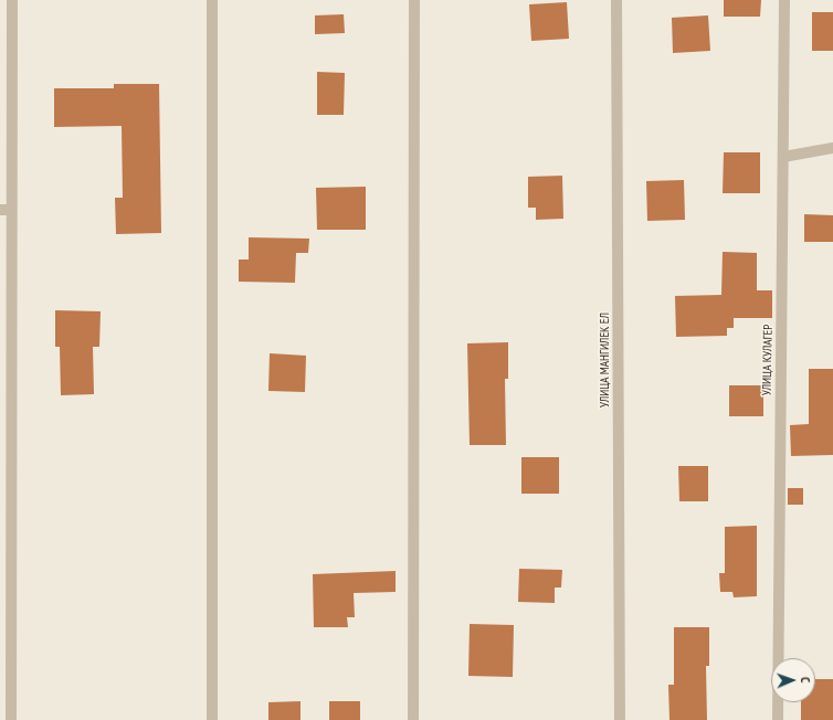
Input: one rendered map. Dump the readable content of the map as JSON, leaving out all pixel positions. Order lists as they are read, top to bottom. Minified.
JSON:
{"streets":{"street":["УЛИЦА МАНГИЛЕК ЕЛ","УЛИЦА КУЛАГЕР"]},"north":"right"}
